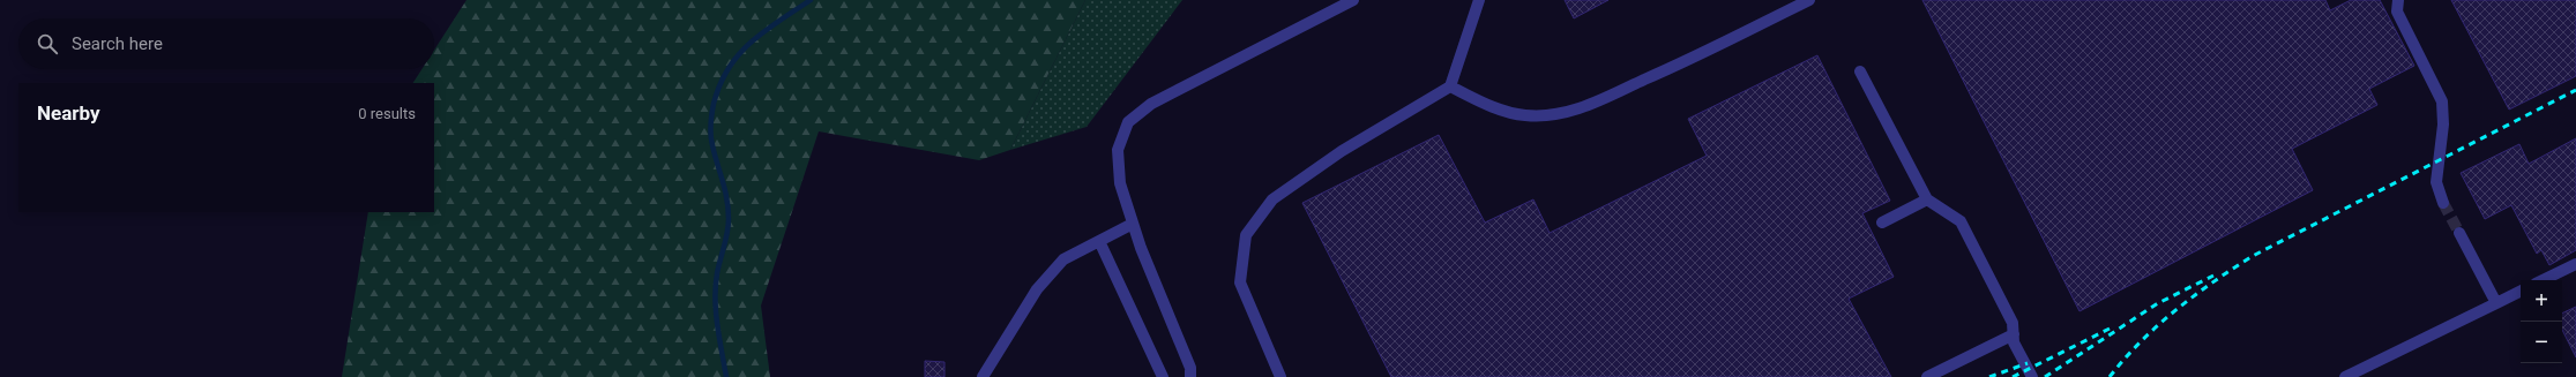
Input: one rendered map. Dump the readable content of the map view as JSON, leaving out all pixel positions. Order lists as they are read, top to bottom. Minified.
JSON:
{"page":{"search":"Search here","heading":["Nearby","0 results"],"map_buttons":["+","−"]}}
